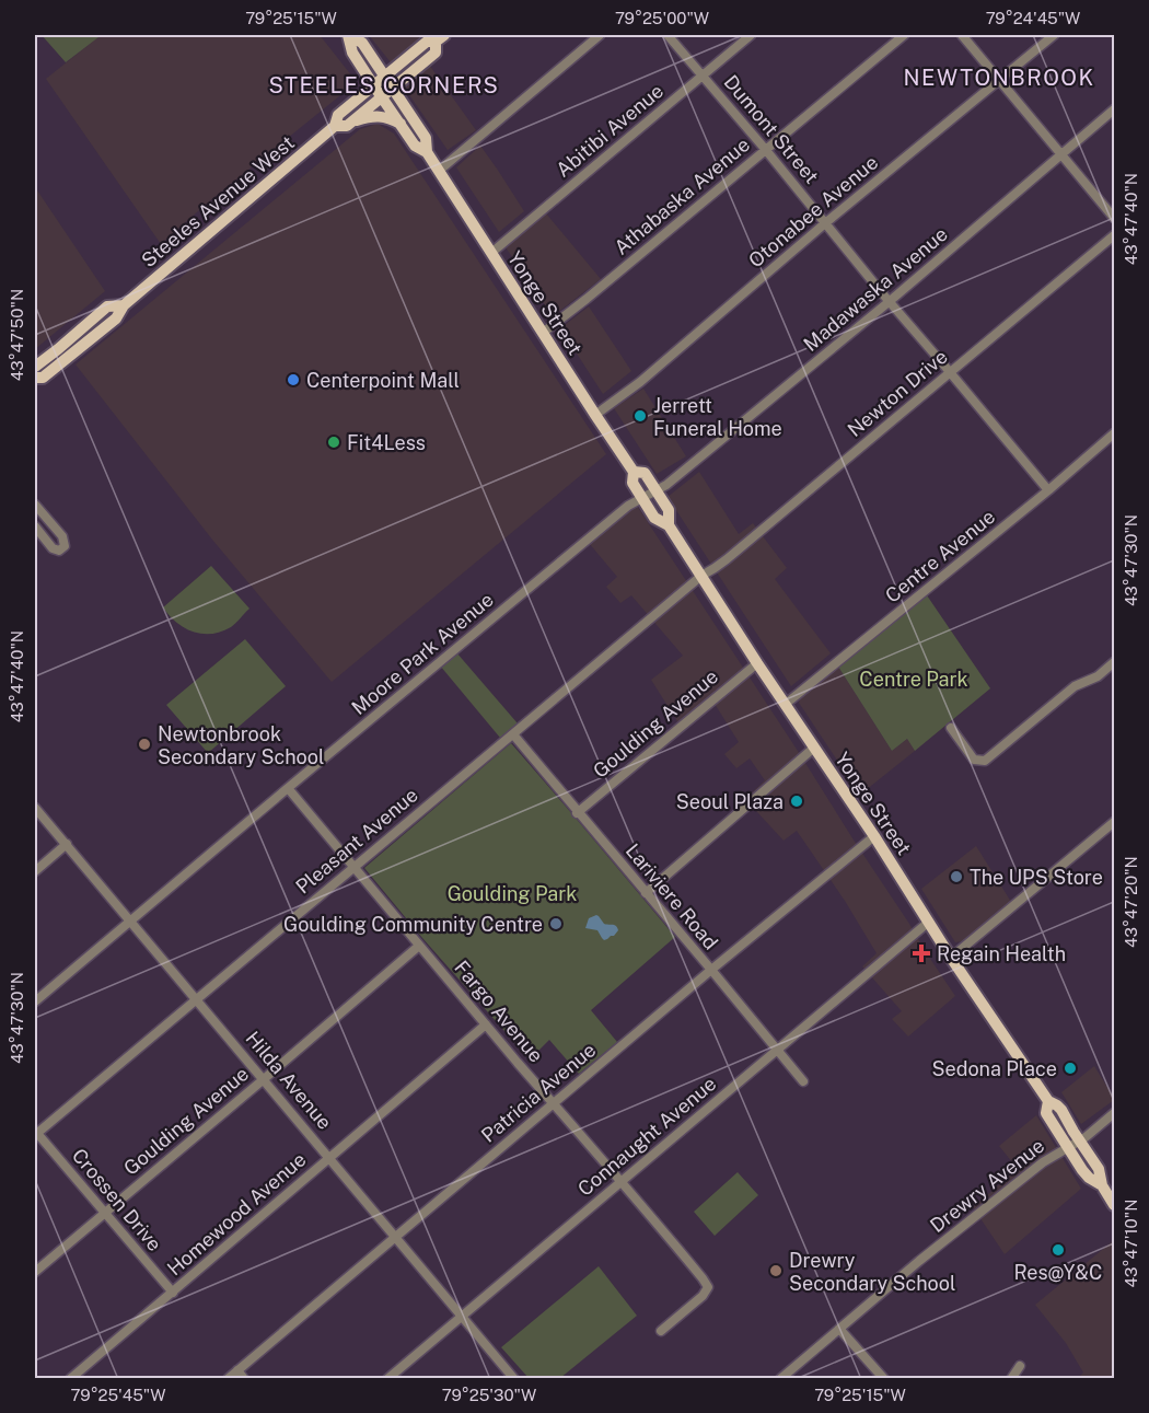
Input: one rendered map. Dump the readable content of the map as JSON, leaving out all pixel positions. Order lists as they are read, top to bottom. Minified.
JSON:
{"streets":{"main road":["Steeles Avenue West","Yonge Street"],"street":["Dumont Street","Abitibi Avenue","Athabaska Avenue","Otonabee Avenue","Madawaska Avenue","Newton Drive","Centre Avenue","Moore Park Avenue","Goulding Avenue","Pleasant Avenue","Lariviere Road","Fargo Avenue","Hilda Avenue","Patricia Avenue","Connaught Avenue","Drewry Avenue","Crossen Drive","Homewood Avenue"]},"crossings":[["Dumont Street","Abitibi Avenue"],["Dumont Street","Athabaska Avenue"],["Dumont Street","Otonabee Avenue"],["Dumont Street","Madawaska Avenue"],["Dumont Street","Newton Drive"],["Dumont Street","Centre Avenue"],["Abitibi Avenue","Yonge Street"],["Athabaska Avenue","Yonge Street"],["Steeles Avenue West","Yonge Street"],["Otonabee Avenue","Yonge Street"],["Madawaska Avenue","Yonge Street"],["Madawaska Avenue","Moore Park Avenue"],["Yonge Street","Newton Drive"],["Yonge Street","Centre Avenue"],["Yonge Street","Moore Park Avenue"],["Yonge Street","Goulding Avenue"],["Yonge Street","Pleasant Avenue"],["Yonge Street","Patricia Avenue"],["Yonge Street","Connaught Avenue"],["Yonge Street","Drewry Avenue"],["Newton Drive","Pleasant Avenue"],["Moore Park Avenue","Fargo Avenue"],["Moore Park Avenue","Hilda Avenue"],["Goulding Avenue","Lariviere Road"],["Goulding Avenue","Fargo Avenue"],["Goulding Avenue","Hilda Avenue"],["Goulding Avenue","Crossen Drive"],["Pleasant Avenue","Lariviere Road"],["Pleasant Avenue","Fargo Avenue"],["Pleasant Avenue","Hilda Avenue"],["Pleasant Avenue","Crossen Drive"],["Lariviere Road","Patricia Avenue"],["Lariviere Road","Connaught Avenue"],["Fargo Avenue","Patricia Avenue"],["Fargo Avenue","Connaught Avenue"],["Fargo Avenue","Homewood Avenue"],["Hilda Avenue","Patricia Avenue"],["Hilda Avenue","Connaught Avenue"],["Hilda Avenue","Homewood Avenue"],["Crossen Drive","Homewood Avenue"]],"districts":["NEWTONBROOK","STEELES CORNERS"],"parks":["Centre Park","Goulding Park"],"places":{"other":["Centerpoint Mall","Jerrett Funeral Home","Fit4Less","Newtonbrook Secondary School","Seoul Plaza","The UPS Store","Goulding Community Centre","Sedona Place","Res@Y&C","Drewry Secondary School"],"health":["Regain Health"]},"coordinates":["79°25'15\"W","79°25'00\"W","79°24'45\"W","43°47'40\"N","43°47'50\"N","43°47'30\"N","43°47'20\"N","43°47'10\"N","79°25'45\"W","79°25'30\"W"]}
